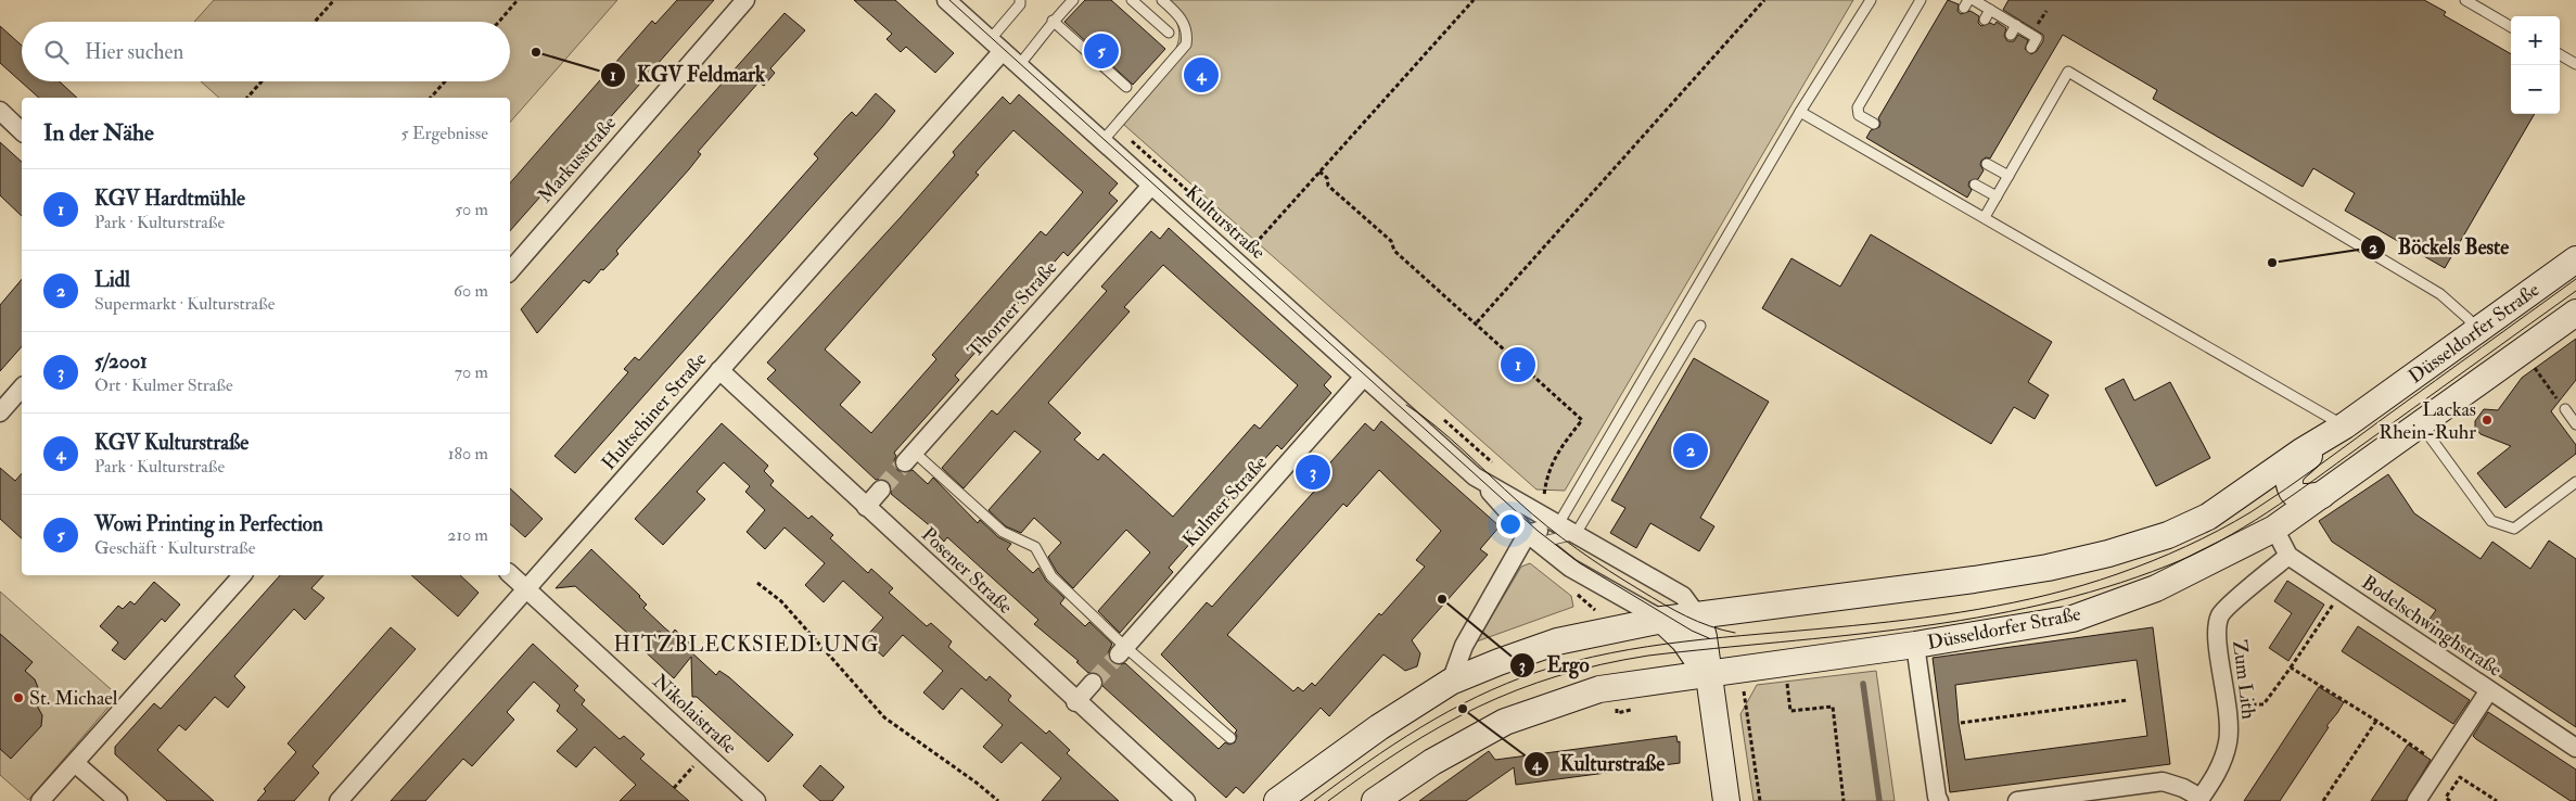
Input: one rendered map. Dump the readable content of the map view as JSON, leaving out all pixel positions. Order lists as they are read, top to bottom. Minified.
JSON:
{"streets":{"main road":["Düsseldorfer Straße"],"street":["Markusstraße","Kulturstraße","Thorner Straße","Hultschiner Straße","Kulmer Straße","Posener Straße","Bodelschwinghstraße","Zum Lith","Nikolaistraße"]},"crossings":[["Kulturstraße","Thorner Straße"],["Kulturstraße","Düsseldorfer Straße"],["Kulturstraße","Hultschiner Straße"],["Kulturstraße","Kulmer Straße"],["Düsseldorfer Straße","Bodelschwinghstraße"],["Hultschiner Straße","Posener Straße"],["Hultschiner Straße","Nikolaistraße"],["Bodelschwinghstraße","Zum Lith"]],"districts":["HITZBLECKSIEDLUNG"],"places":["KGV Feldmark","Böckels Beste","Lackas Rhein-Ruhr","Ergo","St. Michael","Kulturstraße"],"page":{"map_buttons":["+","−"],"search":"Hier suchen","pins":["5","4","1","2","3"],"heading":["In der Nähe","5 Ergebnisse"],"list":[{"mark":"1","name":"KGV Hardtmühle","note":"Park · Kulturstraße","value":"50 m"},{"mark":"2","name":"Lidl","note":"Supermarkt · Kulturstraße","value":"60 m"},{"mark":"3","name":"5/2001","note":"Ort · Kulmer Straße","value":"70 m"},{"mark":"4","name":"KGV Kulturstraße","note":"Park · Kulturstraße","value":"180 m"},{"mark":"5","name":"Wowi Printing in Perfection","note":"Geschäft · Kulturstraße","value":"210 m"}]}}
